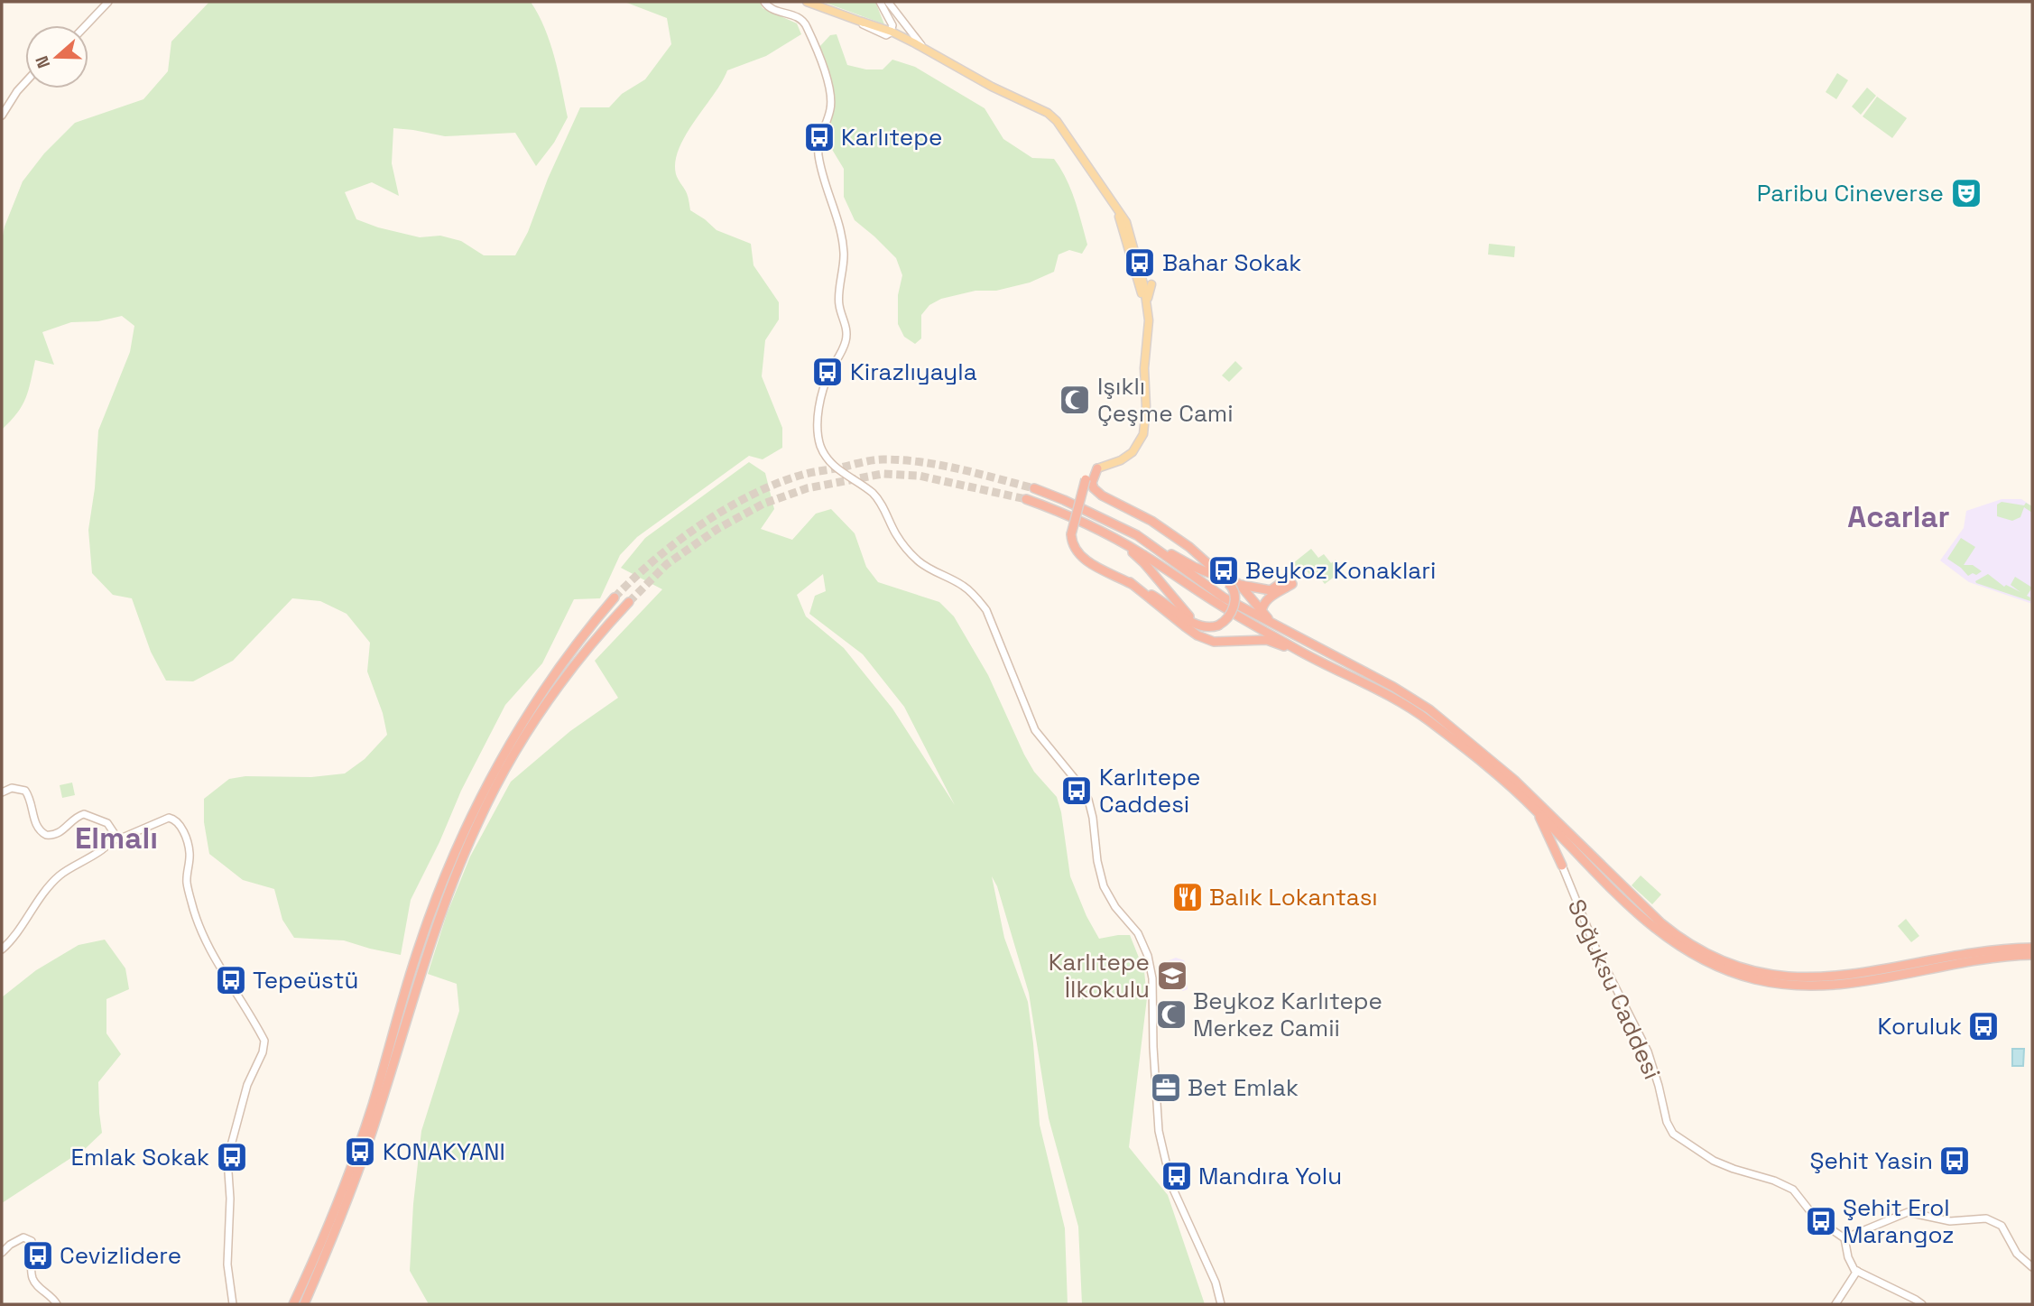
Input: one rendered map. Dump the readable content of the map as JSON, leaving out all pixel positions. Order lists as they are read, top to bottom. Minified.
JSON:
{"streets":{"main road":["Soğuksu Caddesi"]},"districts":["Acarlar","Elmalı"],"places":{"bus stop":["Karlıtepe","Bahar Sokak","Kirazlıyayla","Beykoz Konaklari","Karlıtepe Caddesi","Tepeüstü","Koruluk","KONAKYANI","Emlak Sokak","Şehit Yasin","Mandıra Yolu","Şehit Erol Marangoz","Cevizlidere"],"theatre":["Paribu Cineverse"],"mosque":["Işıklı Çeşme Cami","Beykoz Karlıtepe Merkez Camii"],"restaurant":["Balık Lokantası"],"school or university":["Karlıtepe İlkokulu"],"office":["Bet Emlak"]},"north":"left"}
